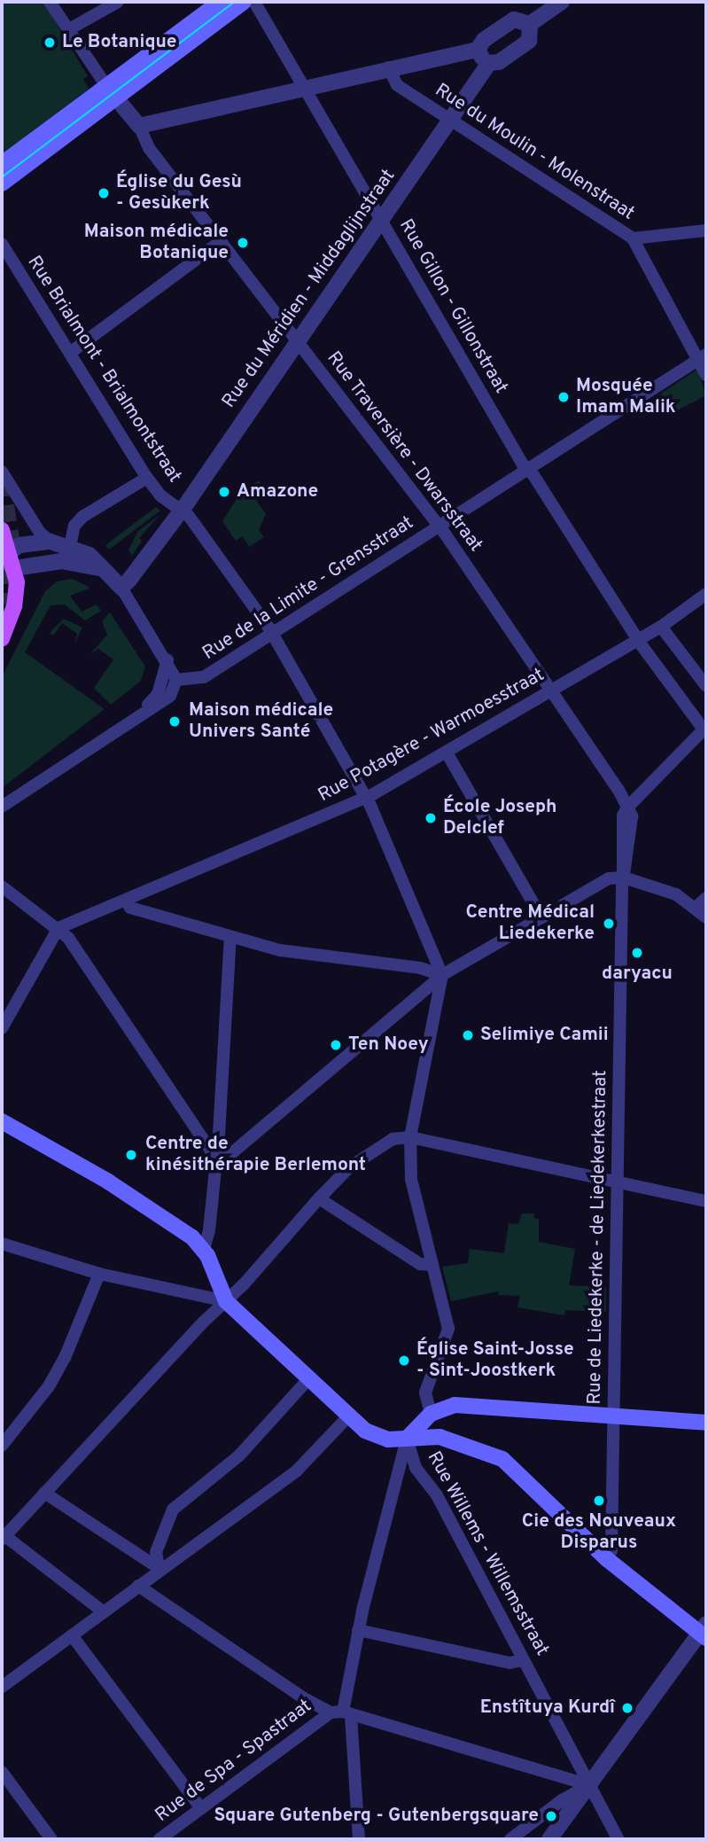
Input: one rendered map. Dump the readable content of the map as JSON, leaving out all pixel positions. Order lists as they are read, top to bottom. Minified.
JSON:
{"streets":{"street":["Rue du Moulin - Molenstraat","Rue du Méridien - Middaglijnstraat","Rue Gillon - Gillonstraat","Rue Brialmont - Brialmontstraat","Rue Traversière - Dwarsstraat","Rue de la Limite - Grensstraat","Rue Potagère - Warmoesstraat","Rue de Liedekerke - de Liedekerkestraat","Rue Willems - Willemsstraat","Rue de Spa - Spastraat"]},"crossings":[["Rue du Moulin - Molenstraat","Rue du Méridien - Middaglijnstraat"],["Rue du Moulin - Molenstraat","Rue de la Limite - Grensstraat"],["Rue du Méridien - Middaglijnstraat","Rue Gillon - Gillonstraat"],["Rue du Méridien - Middaglijnstraat","Rue Brialmont - Brialmontstraat"],["Rue du Méridien - Middaglijnstraat","Rue Traversière - Dwarsstraat"],["Rue Gillon - Gillonstraat","Rue de la Limite - Grensstraat"],["Rue Gillon - Gillonstraat","Rue Potagère - Warmoesstraat"],["Rue Brialmont - Brialmontstraat","Rue de la Limite - Grensstraat"],["Rue Brialmont - Brialmontstraat","Rue Potagère - Warmoesstraat"],["Rue Traversière - Dwarsstraat","Rue de la Limite - Grensstraat"],["Rue Traversière - Dwarsstraat","Rue Potagère - Warmoesstraat"],["Rue Traversière - Dwarsstraat","Rue de Liedekerke - de Liedekerkestraat"]],"places":["Le Botanique","Église du Gesù - Gesùkerk","Maison médicale Botanique","Mosquée Imam Malik","Amazone","Maison médicale Univers Santé","École Joseph Delclef","Centre Médical Liedekerke","daryacu","Selimiye Camii","Ten Noey","Centre de kinésithérapie Berlemont","Église Saint-Josse - Sint-Joostkerk","Cie des Nouveaux Disparus","Enstîtuya Kurdî","Square Gutenberg - Gutenbergsquare"]}
